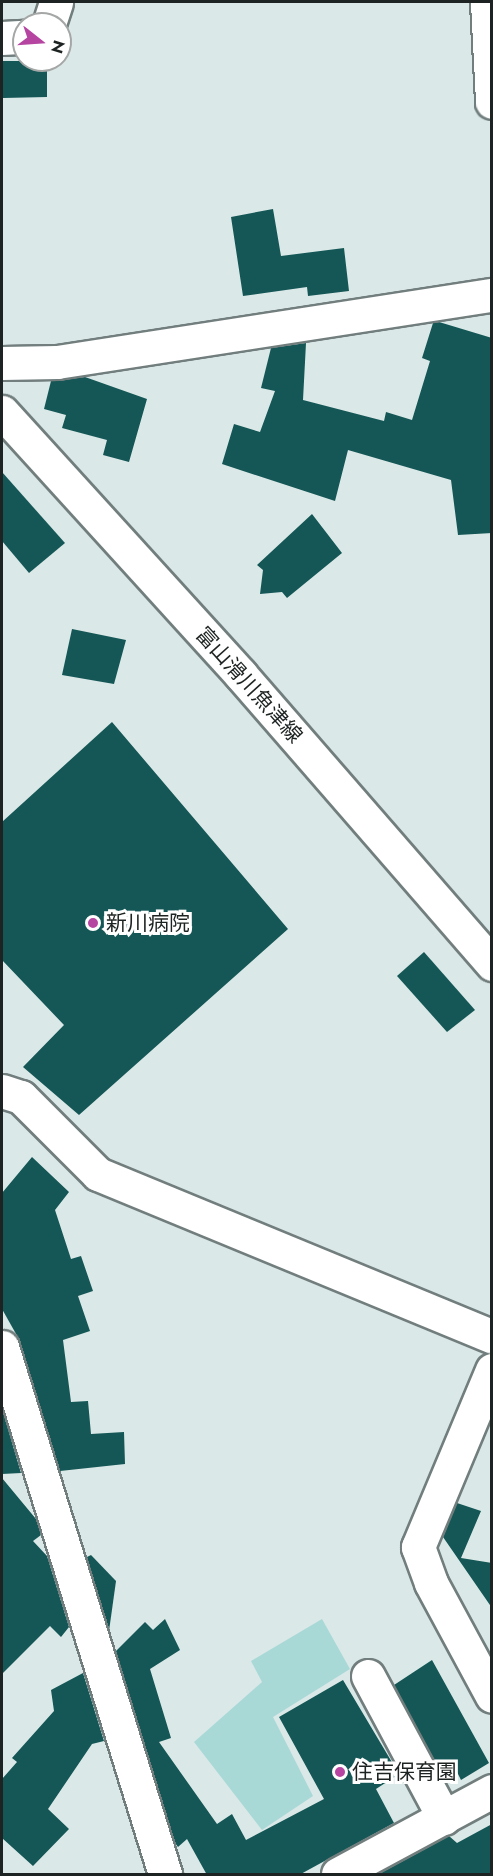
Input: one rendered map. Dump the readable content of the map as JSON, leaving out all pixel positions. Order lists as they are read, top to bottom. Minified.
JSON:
{"streets":{"street":["富山滑川魚津線"]},"places":["新川病院","住吉保育園"],"north":"right"}
